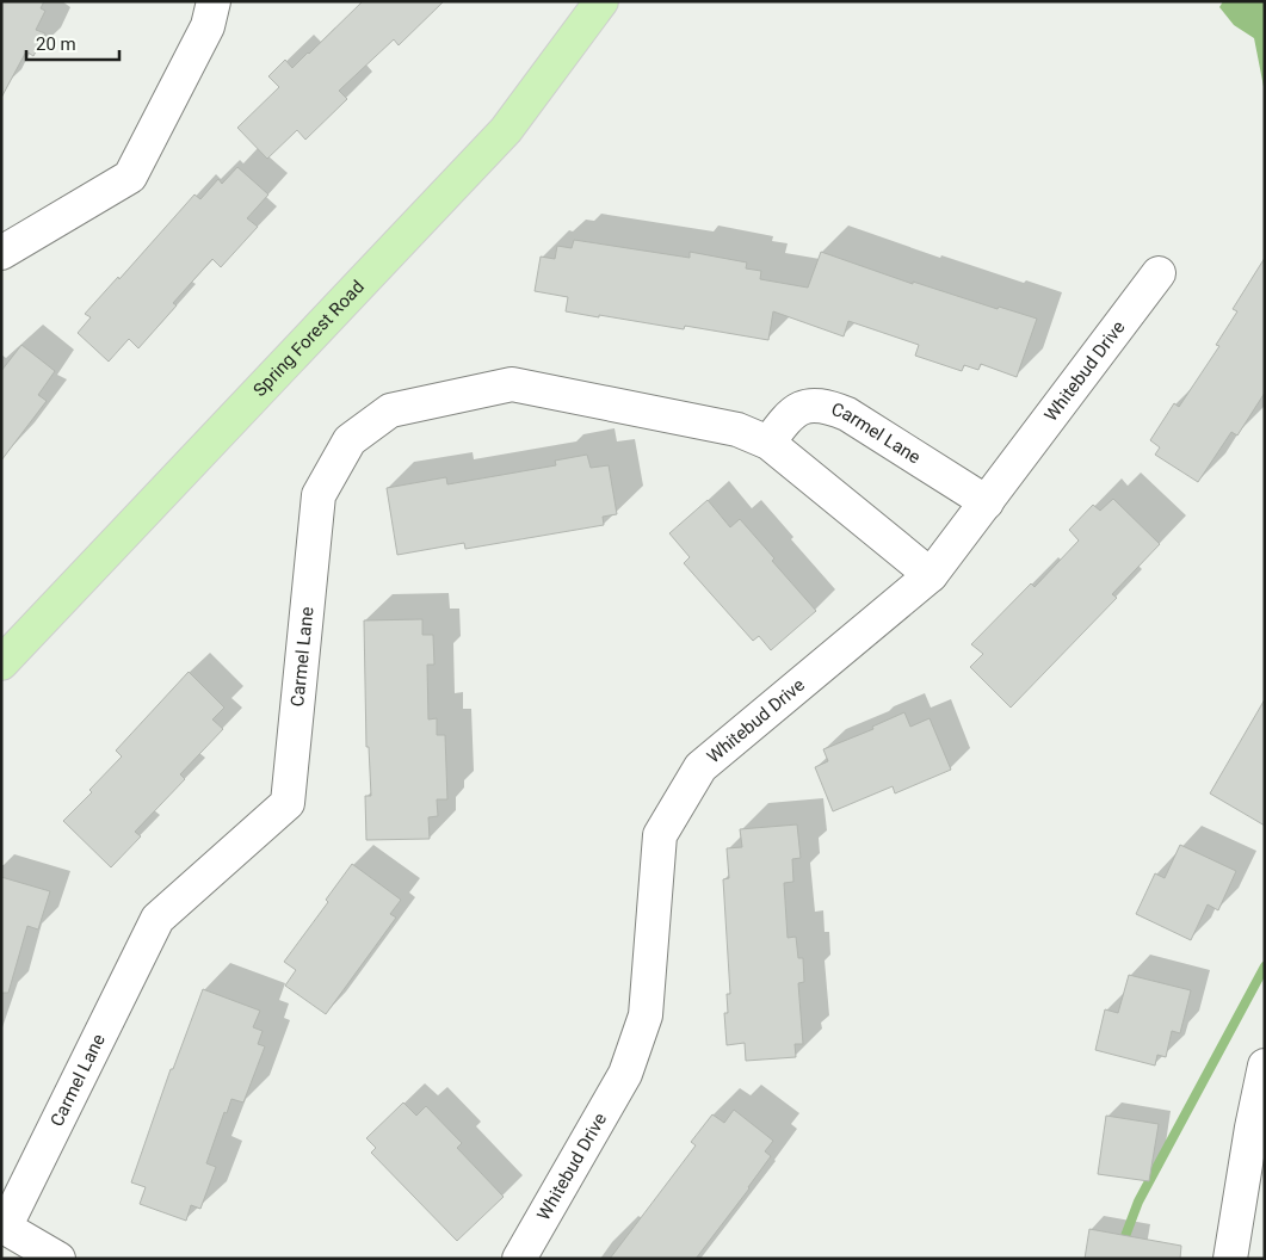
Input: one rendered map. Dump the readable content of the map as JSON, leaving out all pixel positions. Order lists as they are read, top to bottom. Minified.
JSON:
{"streets":{"main road":["Spring Forest Road"],"street":["Whitebud Drive","Carmel Lane"]},"crossings":[["Whitebud Drive","Carmel Lane"]],"scale_bar":"20 m"}
